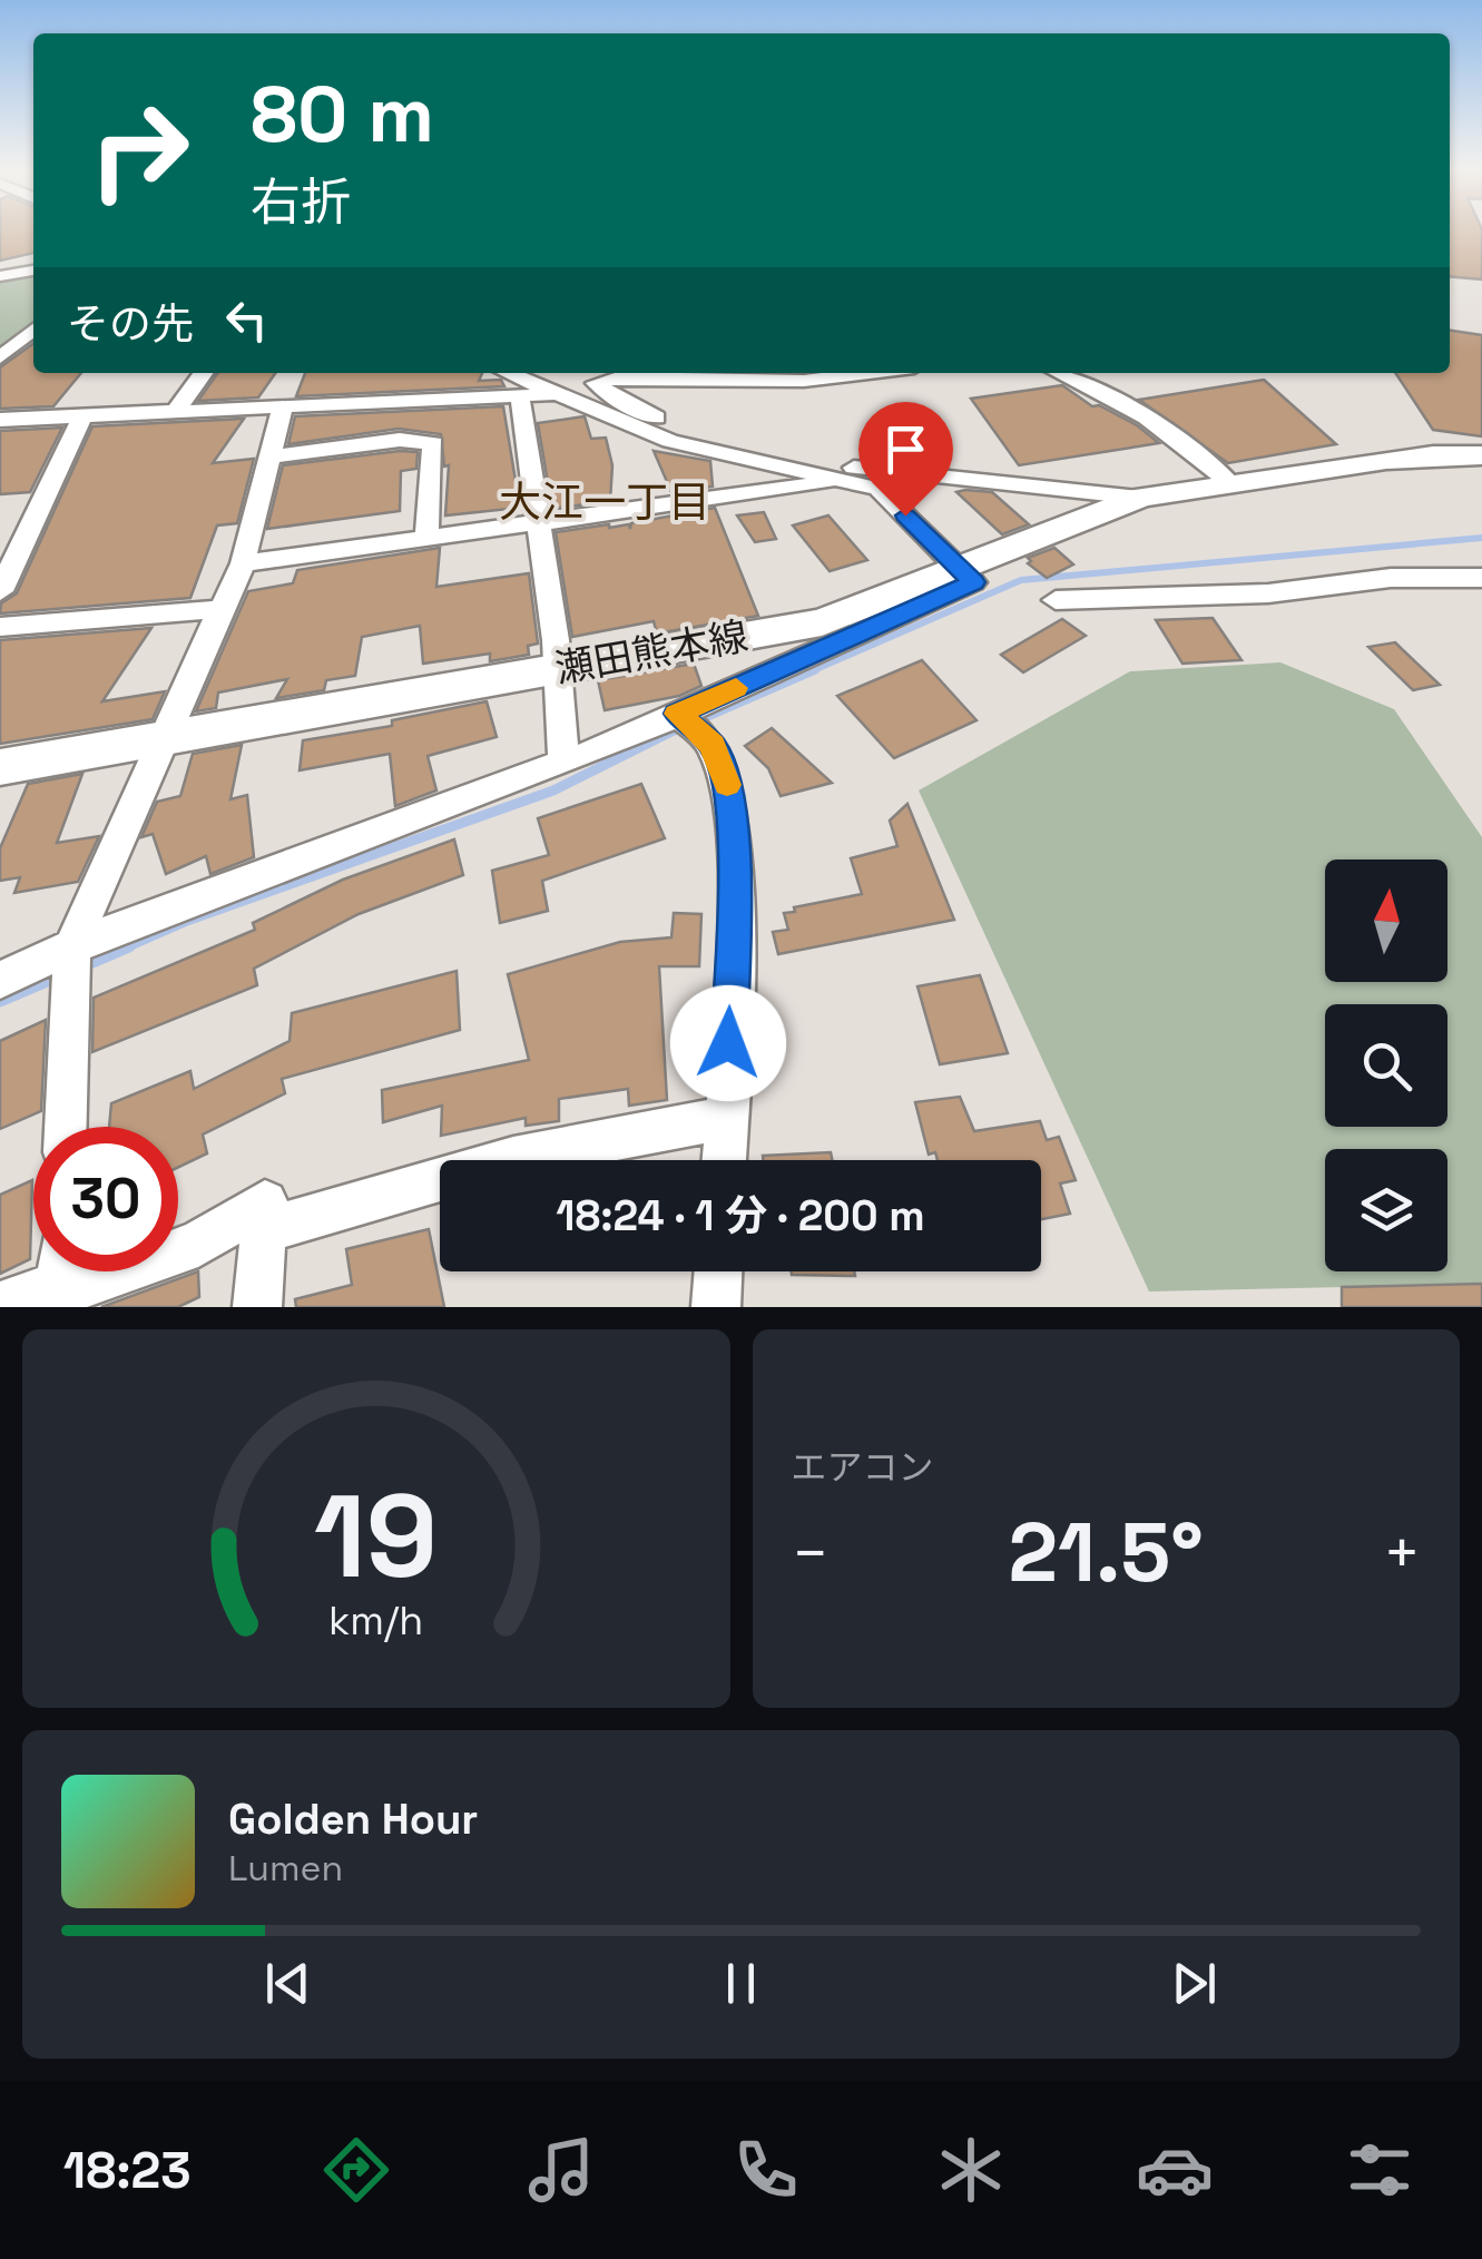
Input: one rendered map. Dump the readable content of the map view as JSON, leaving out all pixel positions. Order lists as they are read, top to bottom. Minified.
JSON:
{"streets":{"main road":["瀬田熊本線"]},"districts":["大江一丁目"],"north":"top","page":{"turn":["80 m","右折"],"then":"その先","limit":"30","trip":"18:24 · 1 分 · 200 m","tile":"エアコン","heat":["−","21.5°","+"],"song":["Golden Hour","Lumen"],"tabs":"18:23","gauge":["19","km/h"]}}
